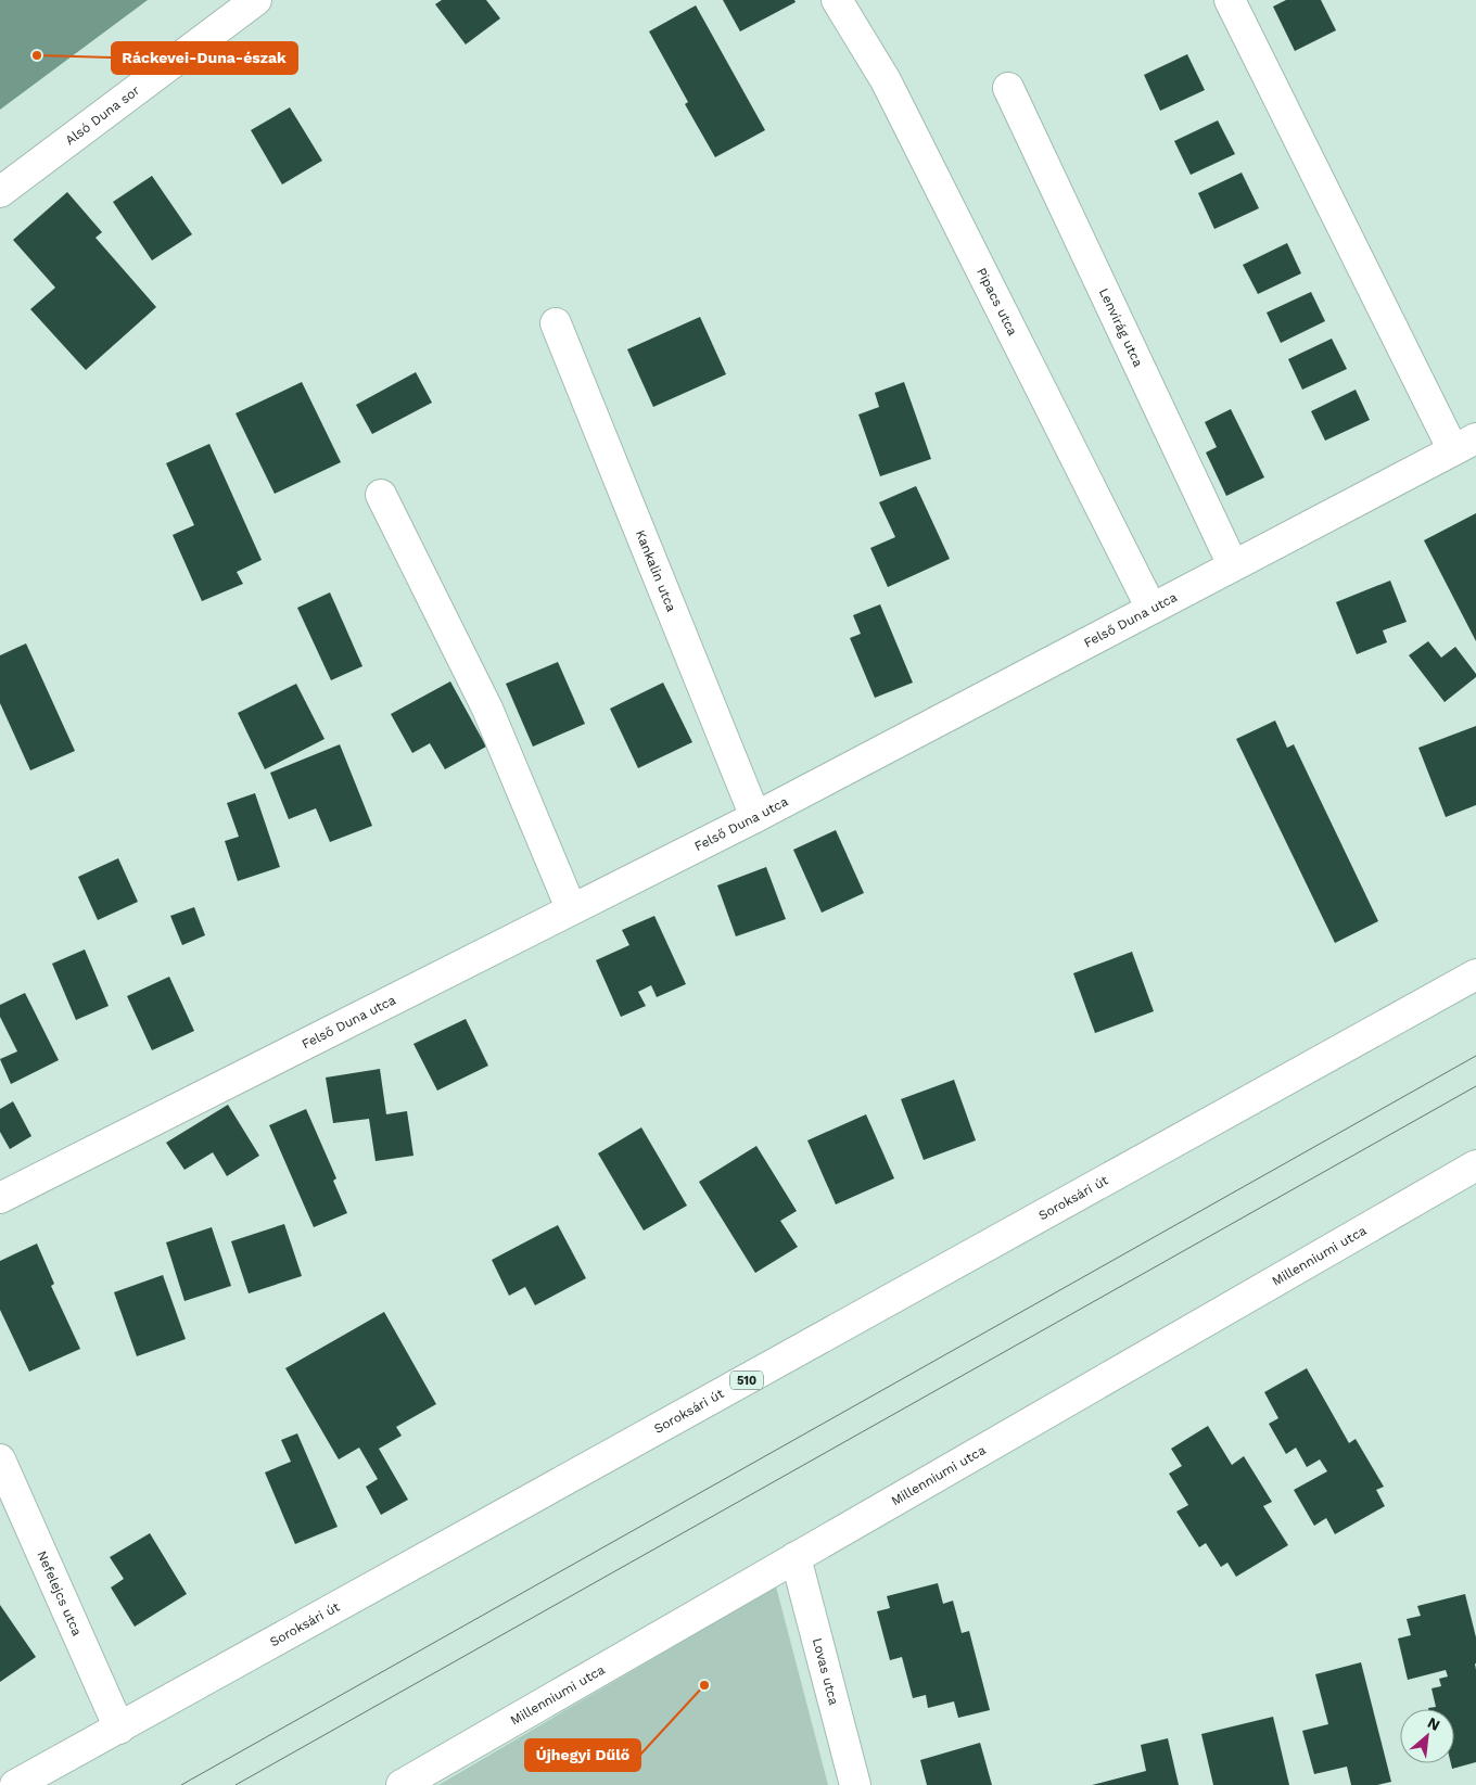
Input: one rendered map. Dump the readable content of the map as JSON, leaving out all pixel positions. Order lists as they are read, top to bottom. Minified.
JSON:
{"streets":{"street":["Alsó Duna sor","Pipacs utca","Lenvirág utca","Kankalin utca","Felső Duna utca","Soroksári út","Millenniumi utca","510","Nefelejcs utca","Lovas utca"]},"crossings":[["Pipacs utca","Felső Duna utca"],["Lenvirág utca","Felső Duna utca"],["Kankalin utca","Felső Duna utca"],["Soroksári út","Nefelejcs utca"],["Millenniumi utca","Lovas utca"]],"places":["Ráckevei-Duna-észak","Újhegyi Dűlő"],"north":"top right"}
